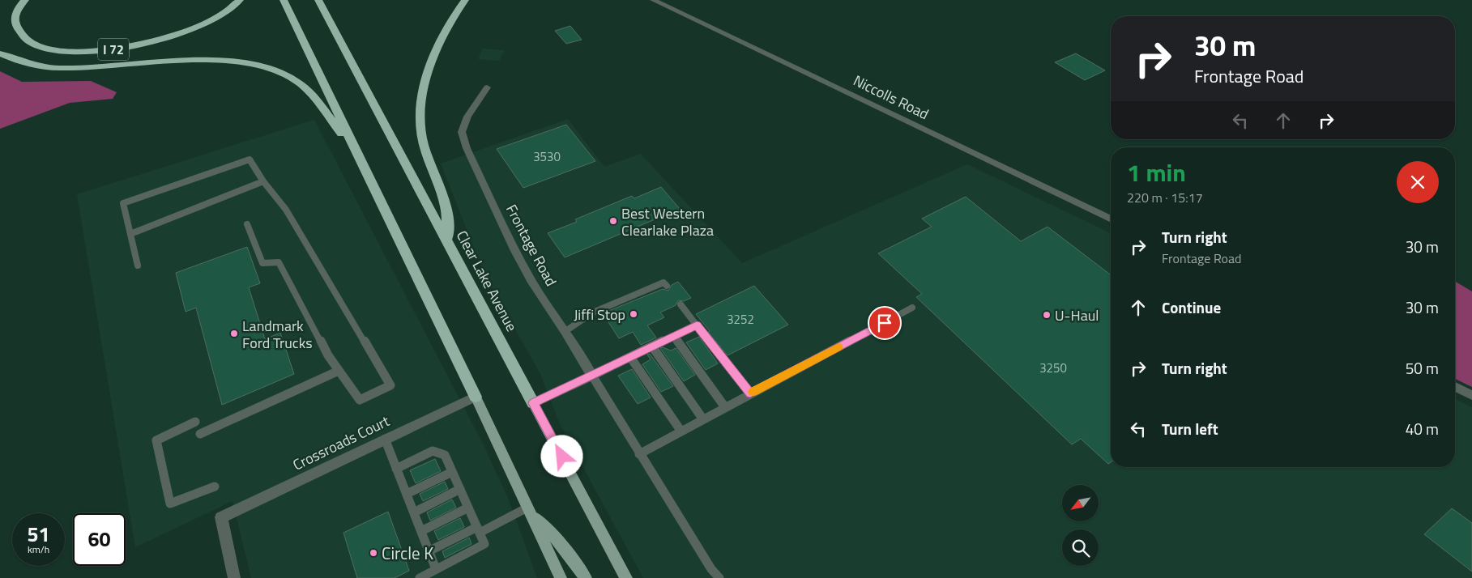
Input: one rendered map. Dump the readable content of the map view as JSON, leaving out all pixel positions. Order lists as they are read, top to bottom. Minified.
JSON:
{"streets":{"highway":["I 72","Clear Lake Avenue"],"street":["Niccolls Road","Frontage Road","Crossroads Court"]},"places":["Best Western Clearlake Plaza","Jiffi Stop","U-Haul","Landmark Ford Trucks","Circle K"],"house_numbers":["3530","3252","3250"],"north":"bottom left","page":{"turn":["30 m","Frontage Road"],"heading":["1 min","220 m · 15:17"],"list":[{"name":"Turn right","note":"Frontage Road","value":"30 m"},{"name":"Continue","value":"30 m"},{"name":"Turn right","value":"50 m"},{"name":"Turn left","value":"40 m"}],"speed":"51 km/h","limit":"60"}}
